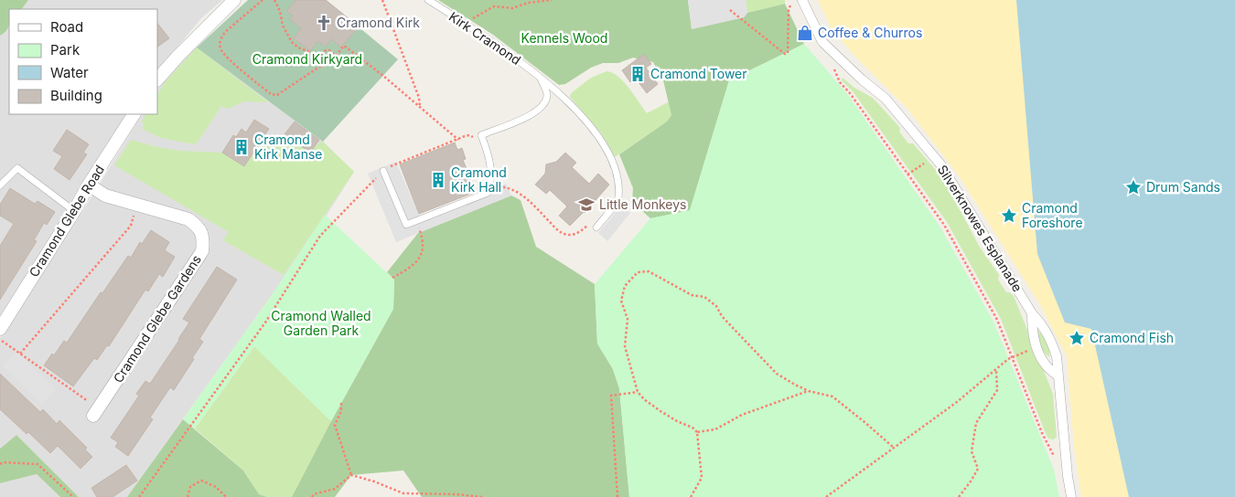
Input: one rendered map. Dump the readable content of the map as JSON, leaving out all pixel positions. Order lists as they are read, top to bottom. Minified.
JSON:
{"streets":{"street":["Cramond Glebe Road","Silverknowes Esplanade","Cramond Glebe Gardens"],"lane":["Kirk Cramond"]},"crossings":[["Cramond Glebe Road","Cramond Glebe Gardens"]],"parks":["Kennels Wood","Cramond Kirkyard","Cramond Walled Garden Park"],"places":{"church":["Cramond Kirk"],"shop":["Coffee & Churros"],"building":["Cramond Tower","Cramond Kirk Manse","Cramond Kirk Hall"],"place":["Drum Sands","Cramond Foreshore","Cramond Fish"],"school or university":["Little Monkeys"]},"legend":["Road","Park","Water","Building"]}
